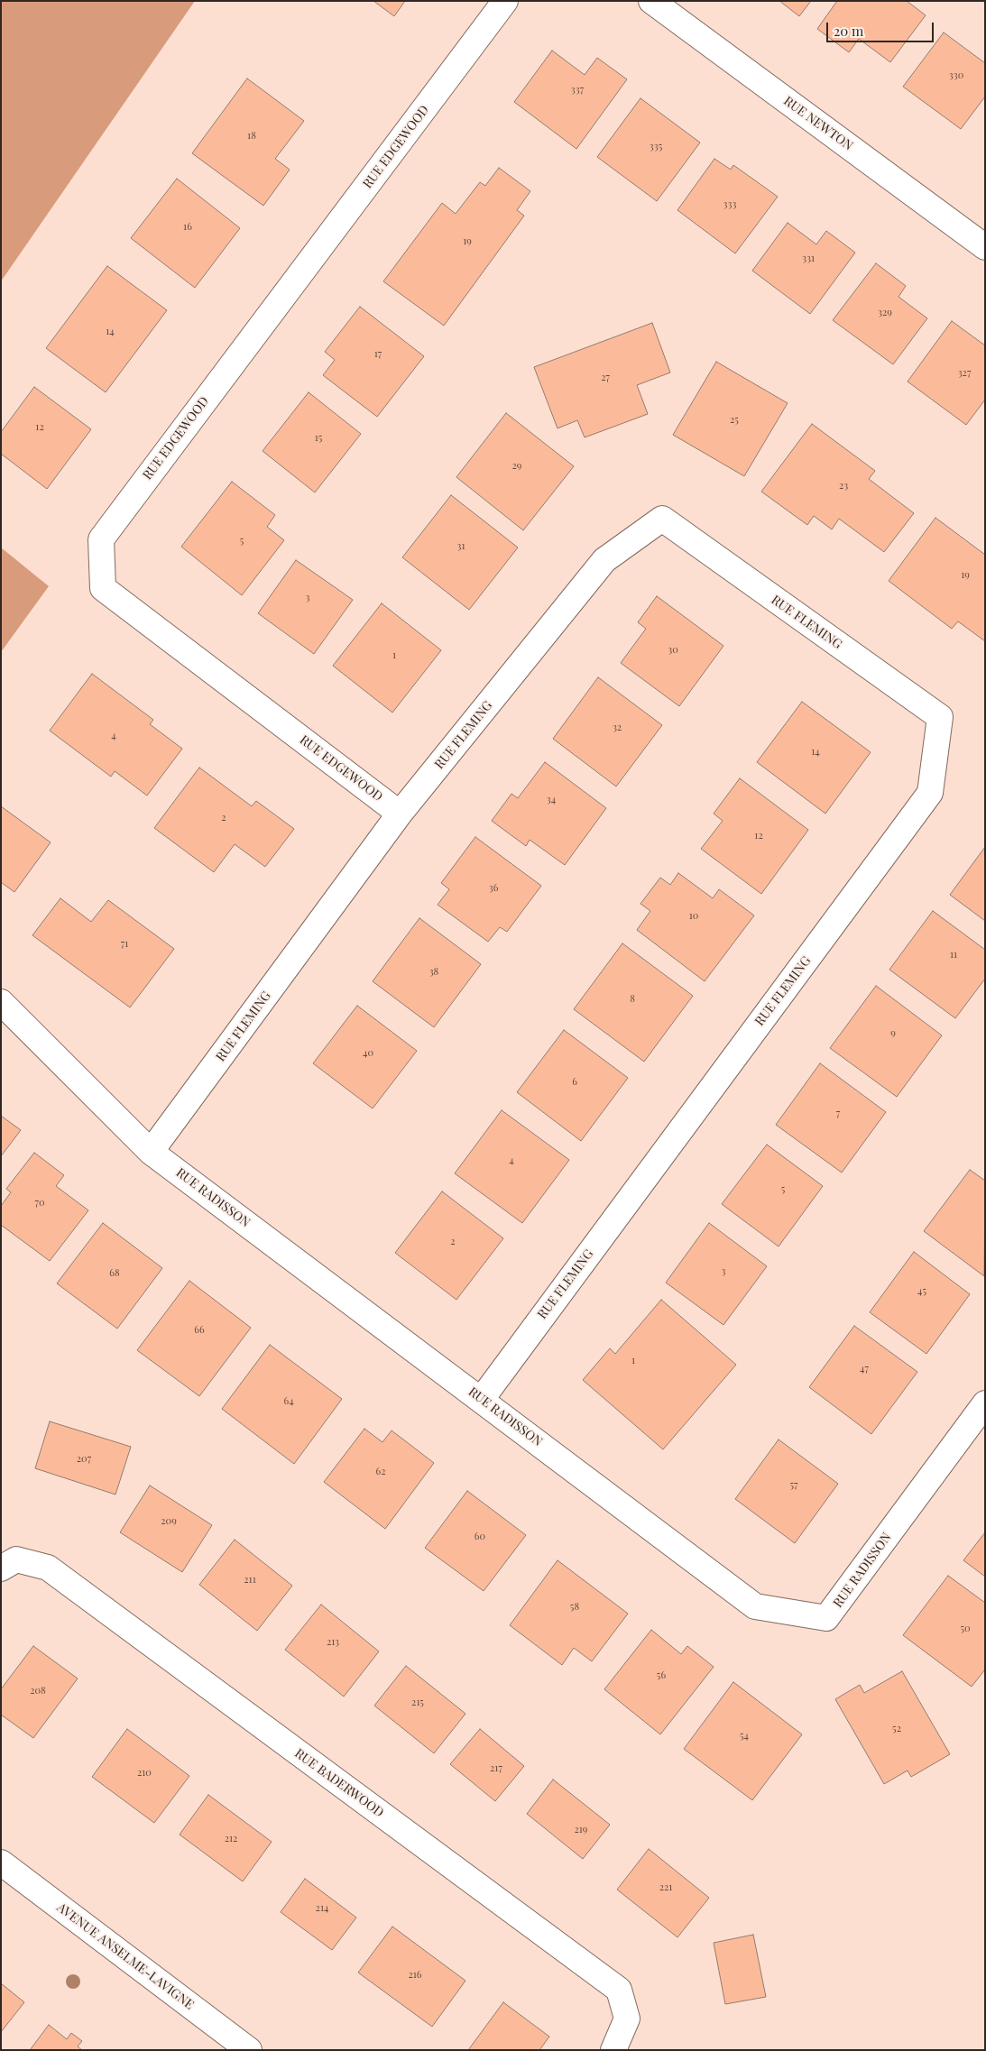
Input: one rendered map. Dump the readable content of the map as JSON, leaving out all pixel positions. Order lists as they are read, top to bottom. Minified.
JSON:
{"streets":{"street":["RUE NEWTON","RUE EDGEWOOD","RUE FLEMING","RUE RADISSON","RUE BADERWOOD","AVENUE ANSELME-LAVIGNE"]},"crossings":[["RUE EDGEWOOD","RUE FLEMING"],["RUE FLEMING","RUE RADISSON"]],"house_numbers":["330","337","18","335","333","16","19","331","329","14","17","327","27","25","12","15","29","23","5","31","19","3","30","1","32","4","14","34","2","12","36","10","71","11","38","8","9","40","6","7","4","5","70","2","3","68","45","66","1","47","64","207","62","57","209","60","211","58","50","213","56","208","215","52","54","217","210","219","212","221","214","216"],"scale_bar":"20 m"}
